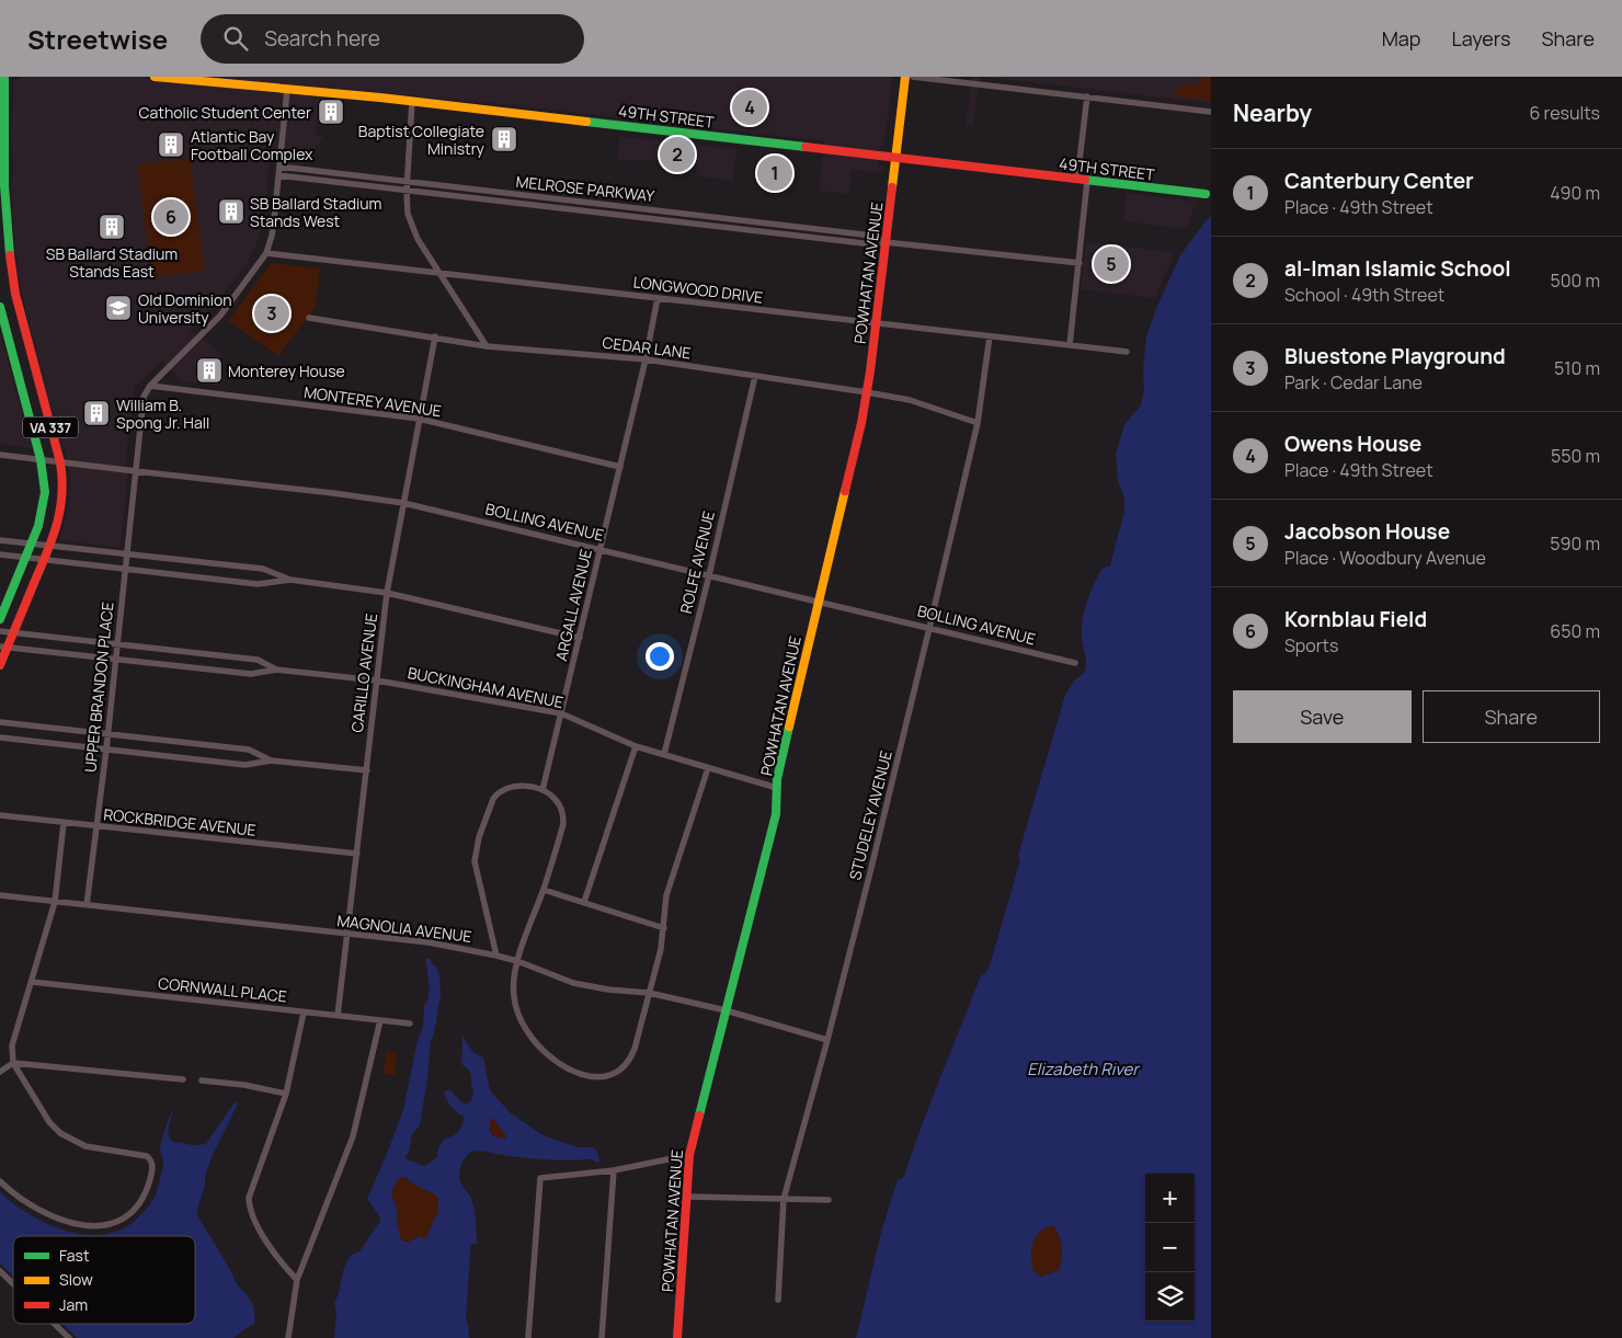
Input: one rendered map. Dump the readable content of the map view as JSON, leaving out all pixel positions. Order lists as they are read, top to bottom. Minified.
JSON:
{"streets":{"street":["49TH STREET","MELROSE PARKWAY","POWHATAN AVENUE","LONGWOOD DRIVE","CEDAR LANE","MONTEREY AVENUE","VA 337","BOLLING AVENUE","ROLFE AVENUE","ARGALL AVENUE","CARILLO AVENUE","UPPER BRANDON PLACE","BUCKINGHAM AVENUE","STUDELEY AVENUE","ROCKBRIDGE AVENUE","MAGNOLIA AVENUE","CORNWALL PLACE"]},"crossings":[["49TH STREET","POWHATAN AVENUE"],["MELROSE PARKWAY","POWHATAN AVENUE"],["POWHATAN AVENUE","LONGWOOD DRIVE"],["POWHATAN AVENUE","CEDAR LANE"],["POWHATAN AVENUE","BOLLING AVENUE"],["POWHATAN AVENUE","BUCKINGHAM AVENUE"],["POWHATAN AVENUE","MAGNOLIA AVENUE"],["LONGWOOD DRIVE","ARGALL AVENUE"],["LONGWOOD DRIVE","STUDELEY AVENUE"],["CEDAR LANE","ROLFE AVENUE"],["CEDAR LANE","ARGALL AVENUE"],["CEDAR LANE","CARILLO AVENUE"],["CEDAR LANE","STUDELEY AVENUE"],["MONTEREY AVENUE","ARGALL AVENUE"],["MONTEREY AVENUE","CARILLO AVENUE"],["MONTEREY AVENUE","UPPER BRANDON PLACE"],["VA 337","BOLLING AVENUE"],["VA 337","BUCKINGHAM AVENUE"],["BOLLING AVENUE","ROLFE AVENUE"],["BOLLING AVENUE","ARGALL AVENUE"],["BOLLING AVENUE","CARILLO AVENUE"],["BOLLING AVENUE","UPPER BRANDON PLACE"],["BOLLING AVENUE","STUDELEY AVENUE"],["ROLFE AVENUE","BUCKINGHAM AVENUE"],["ARGALL AVENUE","BUCKINGHAM AVENUE"],["CARILLO AVENUE","BUCKINGHAM AVENUE"],["CARILLO AVENUE","ROCKBRIDGE AVENUE"],["CARILLO AVENUE","MAGNOLIA AVENUE"],["CARILLO AVENUE","CORNWALL PLACE"],["UPPER BRANDON PLACE","BUCKINGHAM AVENUE"],["UPPER BRANDON PLACE","ROCKBRIDGE AVENUE"],["UPPER BRANDON PLACE","MAGNOLIA AVENUE"],["STUDELEY AVENUE","MAGNOLIA AVENUE"]],"water":["Elizabeth River"],"places":{"building":["Catholic Student Center","Baptist Collegiate Ministry","Atlantic Bay Football Complex","SB Ballard Stadium Stands West","SB Ballard Stadium Stands East","Monterey House","William B. Spong Jr. Hall"],"school or university":["Old Dominion University"]},"legend":["Fast","Slow","Jam"],"page":{"header":"Streetwise","search":"Search here","nav":["Map","Layers","Share"],"heading":["Nearby","6 results"],"pins":["4","2","1","6","5","3"],"list":[{"mark":"1","name":"Canterbury Center","note":"Place · 49th Street","value":"490 m"},{"mark":"2","name":"al-Iman Islamic School","note":"School · 49th Street","value":"500 m"},{"mark":"3","name":"Bluestone Playground","note":"Park · Cedar Lane","value":"510 m"},{"mark":"4","name":"Owens House","note":"Place · 49th Street","value":"550 m"},{"mark":"5","name":"Jacobson House","note":"Place · Woodbury Avenue","value":"590 m"},{"mark":"6","name":"Kornblau Field","note":"Sports","value":"650 m"}],"buttons":["Save","Share"],"map_buttons":["+","−"]}}
